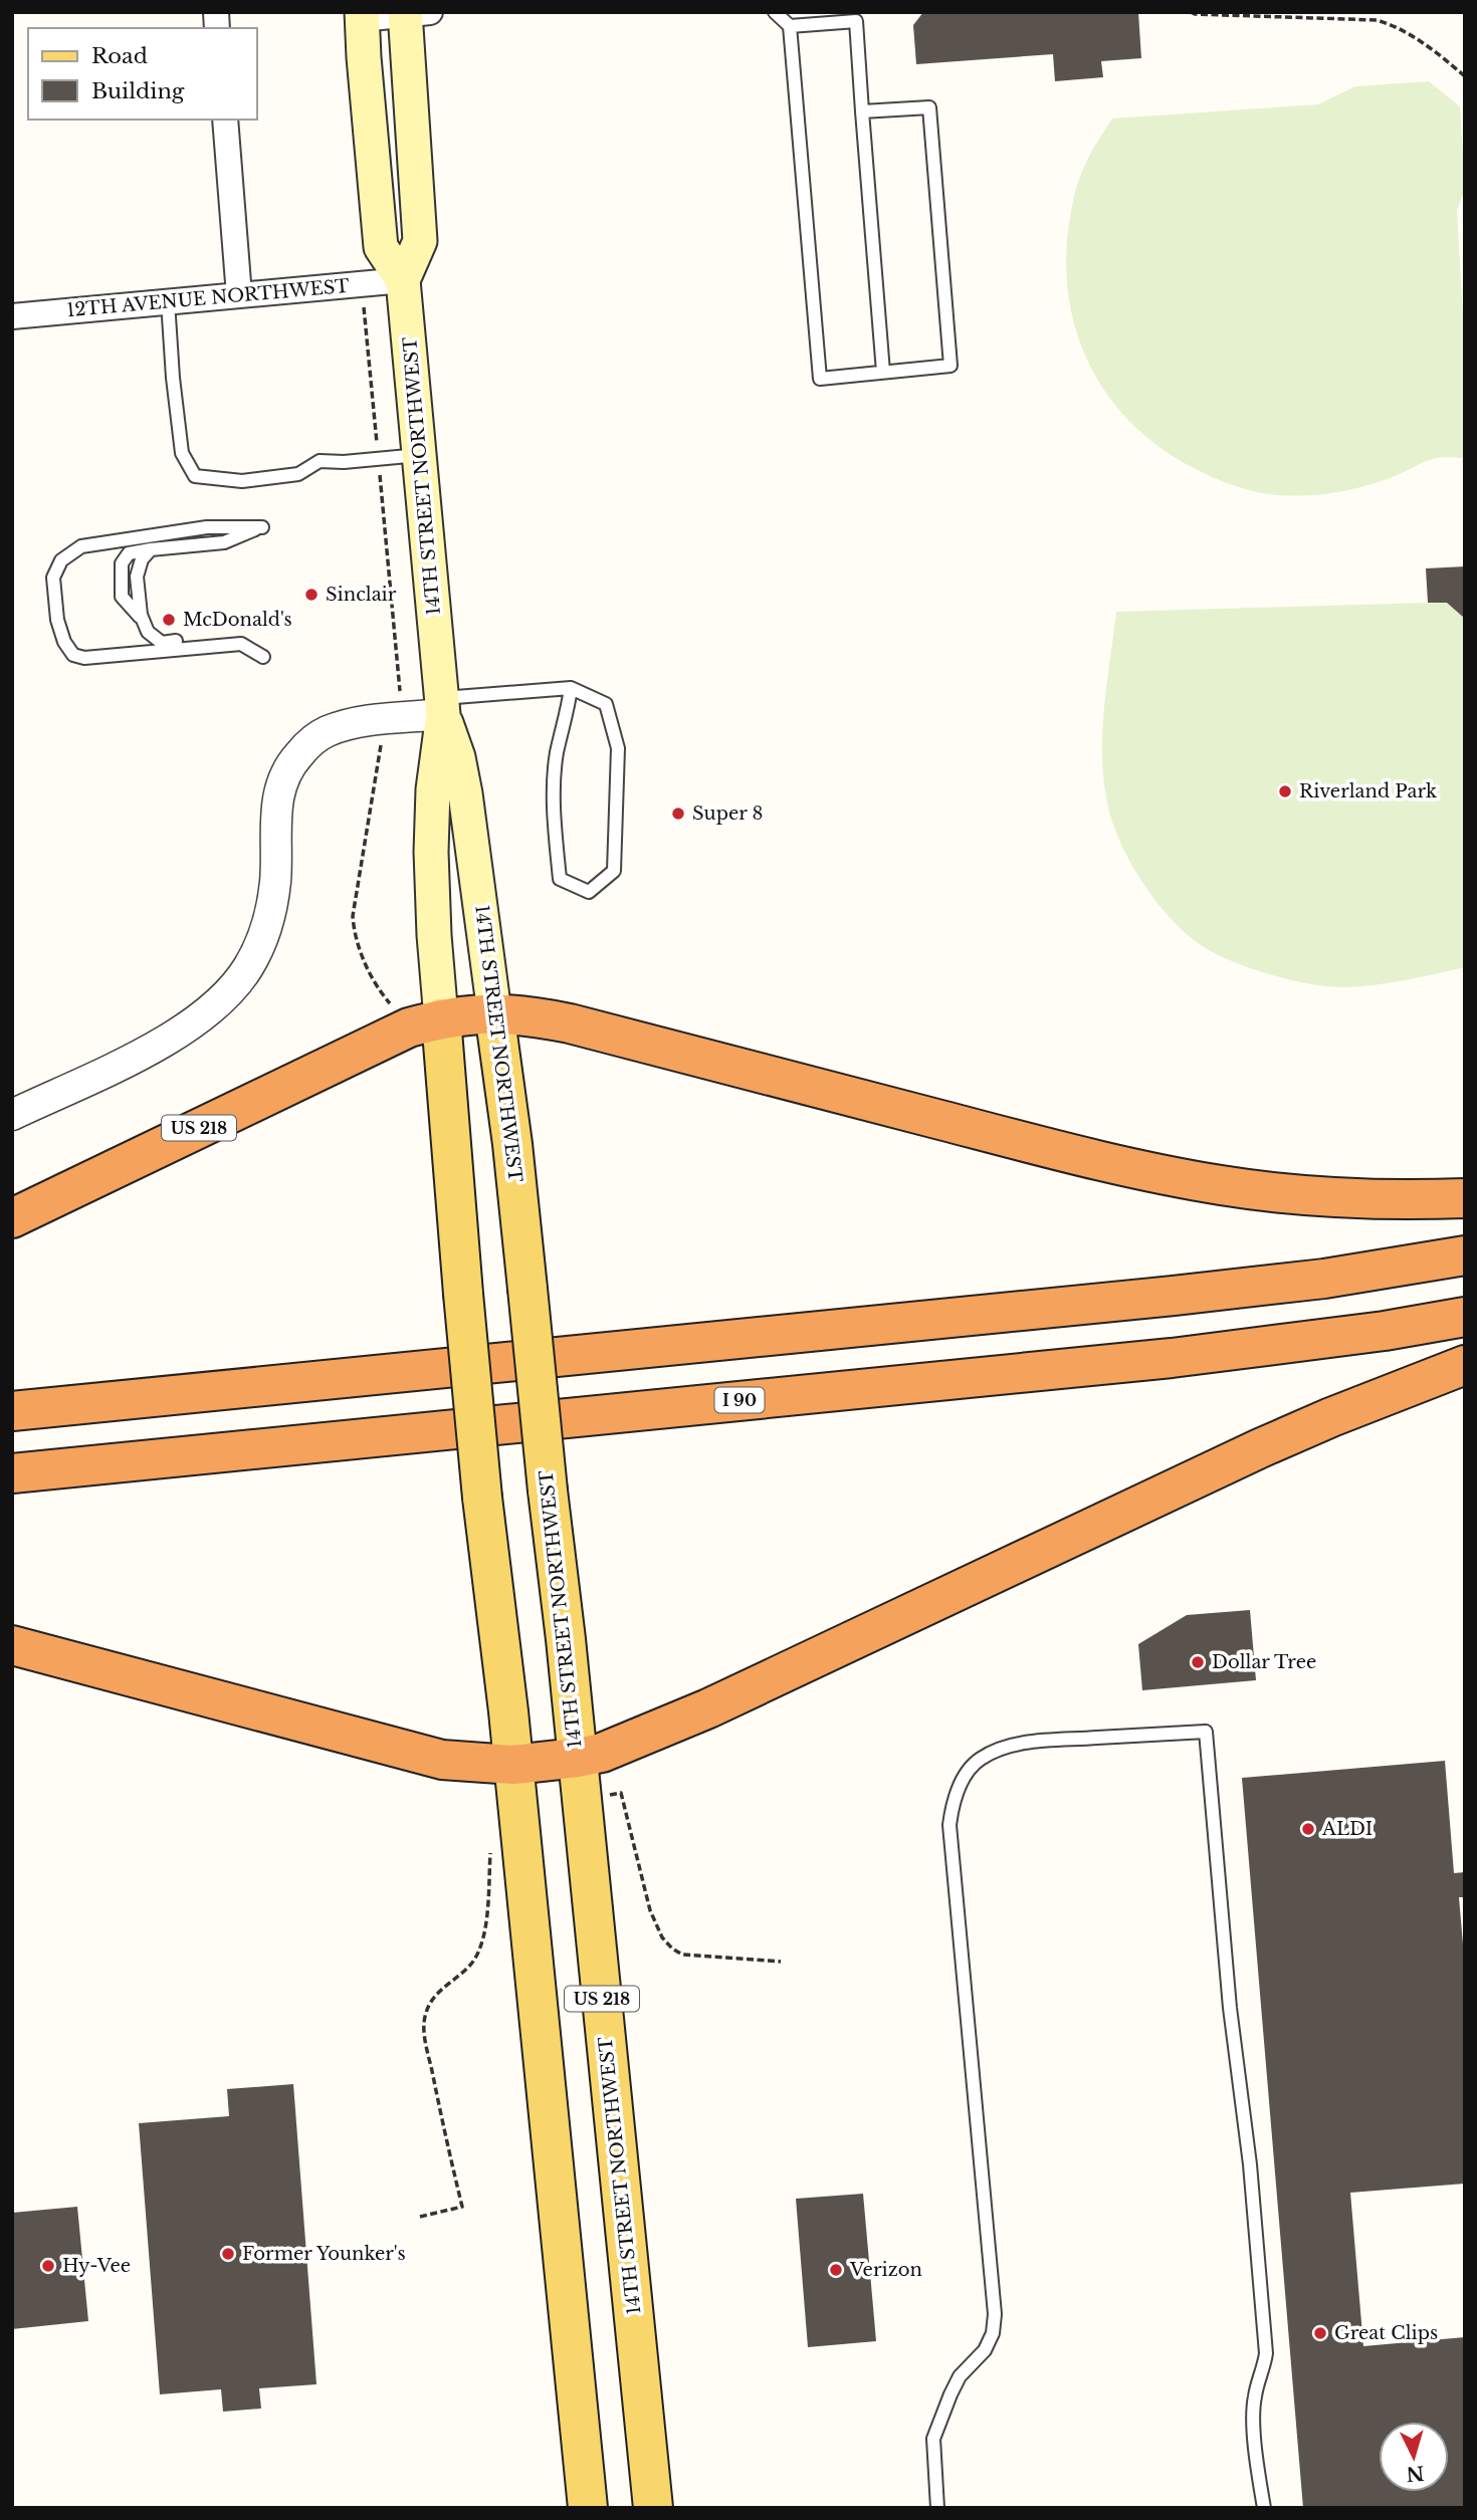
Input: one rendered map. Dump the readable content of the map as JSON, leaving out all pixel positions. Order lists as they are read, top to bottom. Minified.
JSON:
{"streets":{"highway":["US 218","I 90"],"main road":["14TH STREET NORTHWEST"],"street":["12TH AVENUE NORTHWEST"]},"crossings":[["12TH AVENUE NORTHWEST","14TH STREET NORTHWEST"],["14TH STREET NORTHWEST","US 218"]],"places":["Sinclair","McDonald's","Riverland Park","Super 8","Dollar Tree","ALDI","Former Younker's","Hy-Vee","Verizon","Great Clips"],"legend":["Road","Building"],"north":"bottom"}
